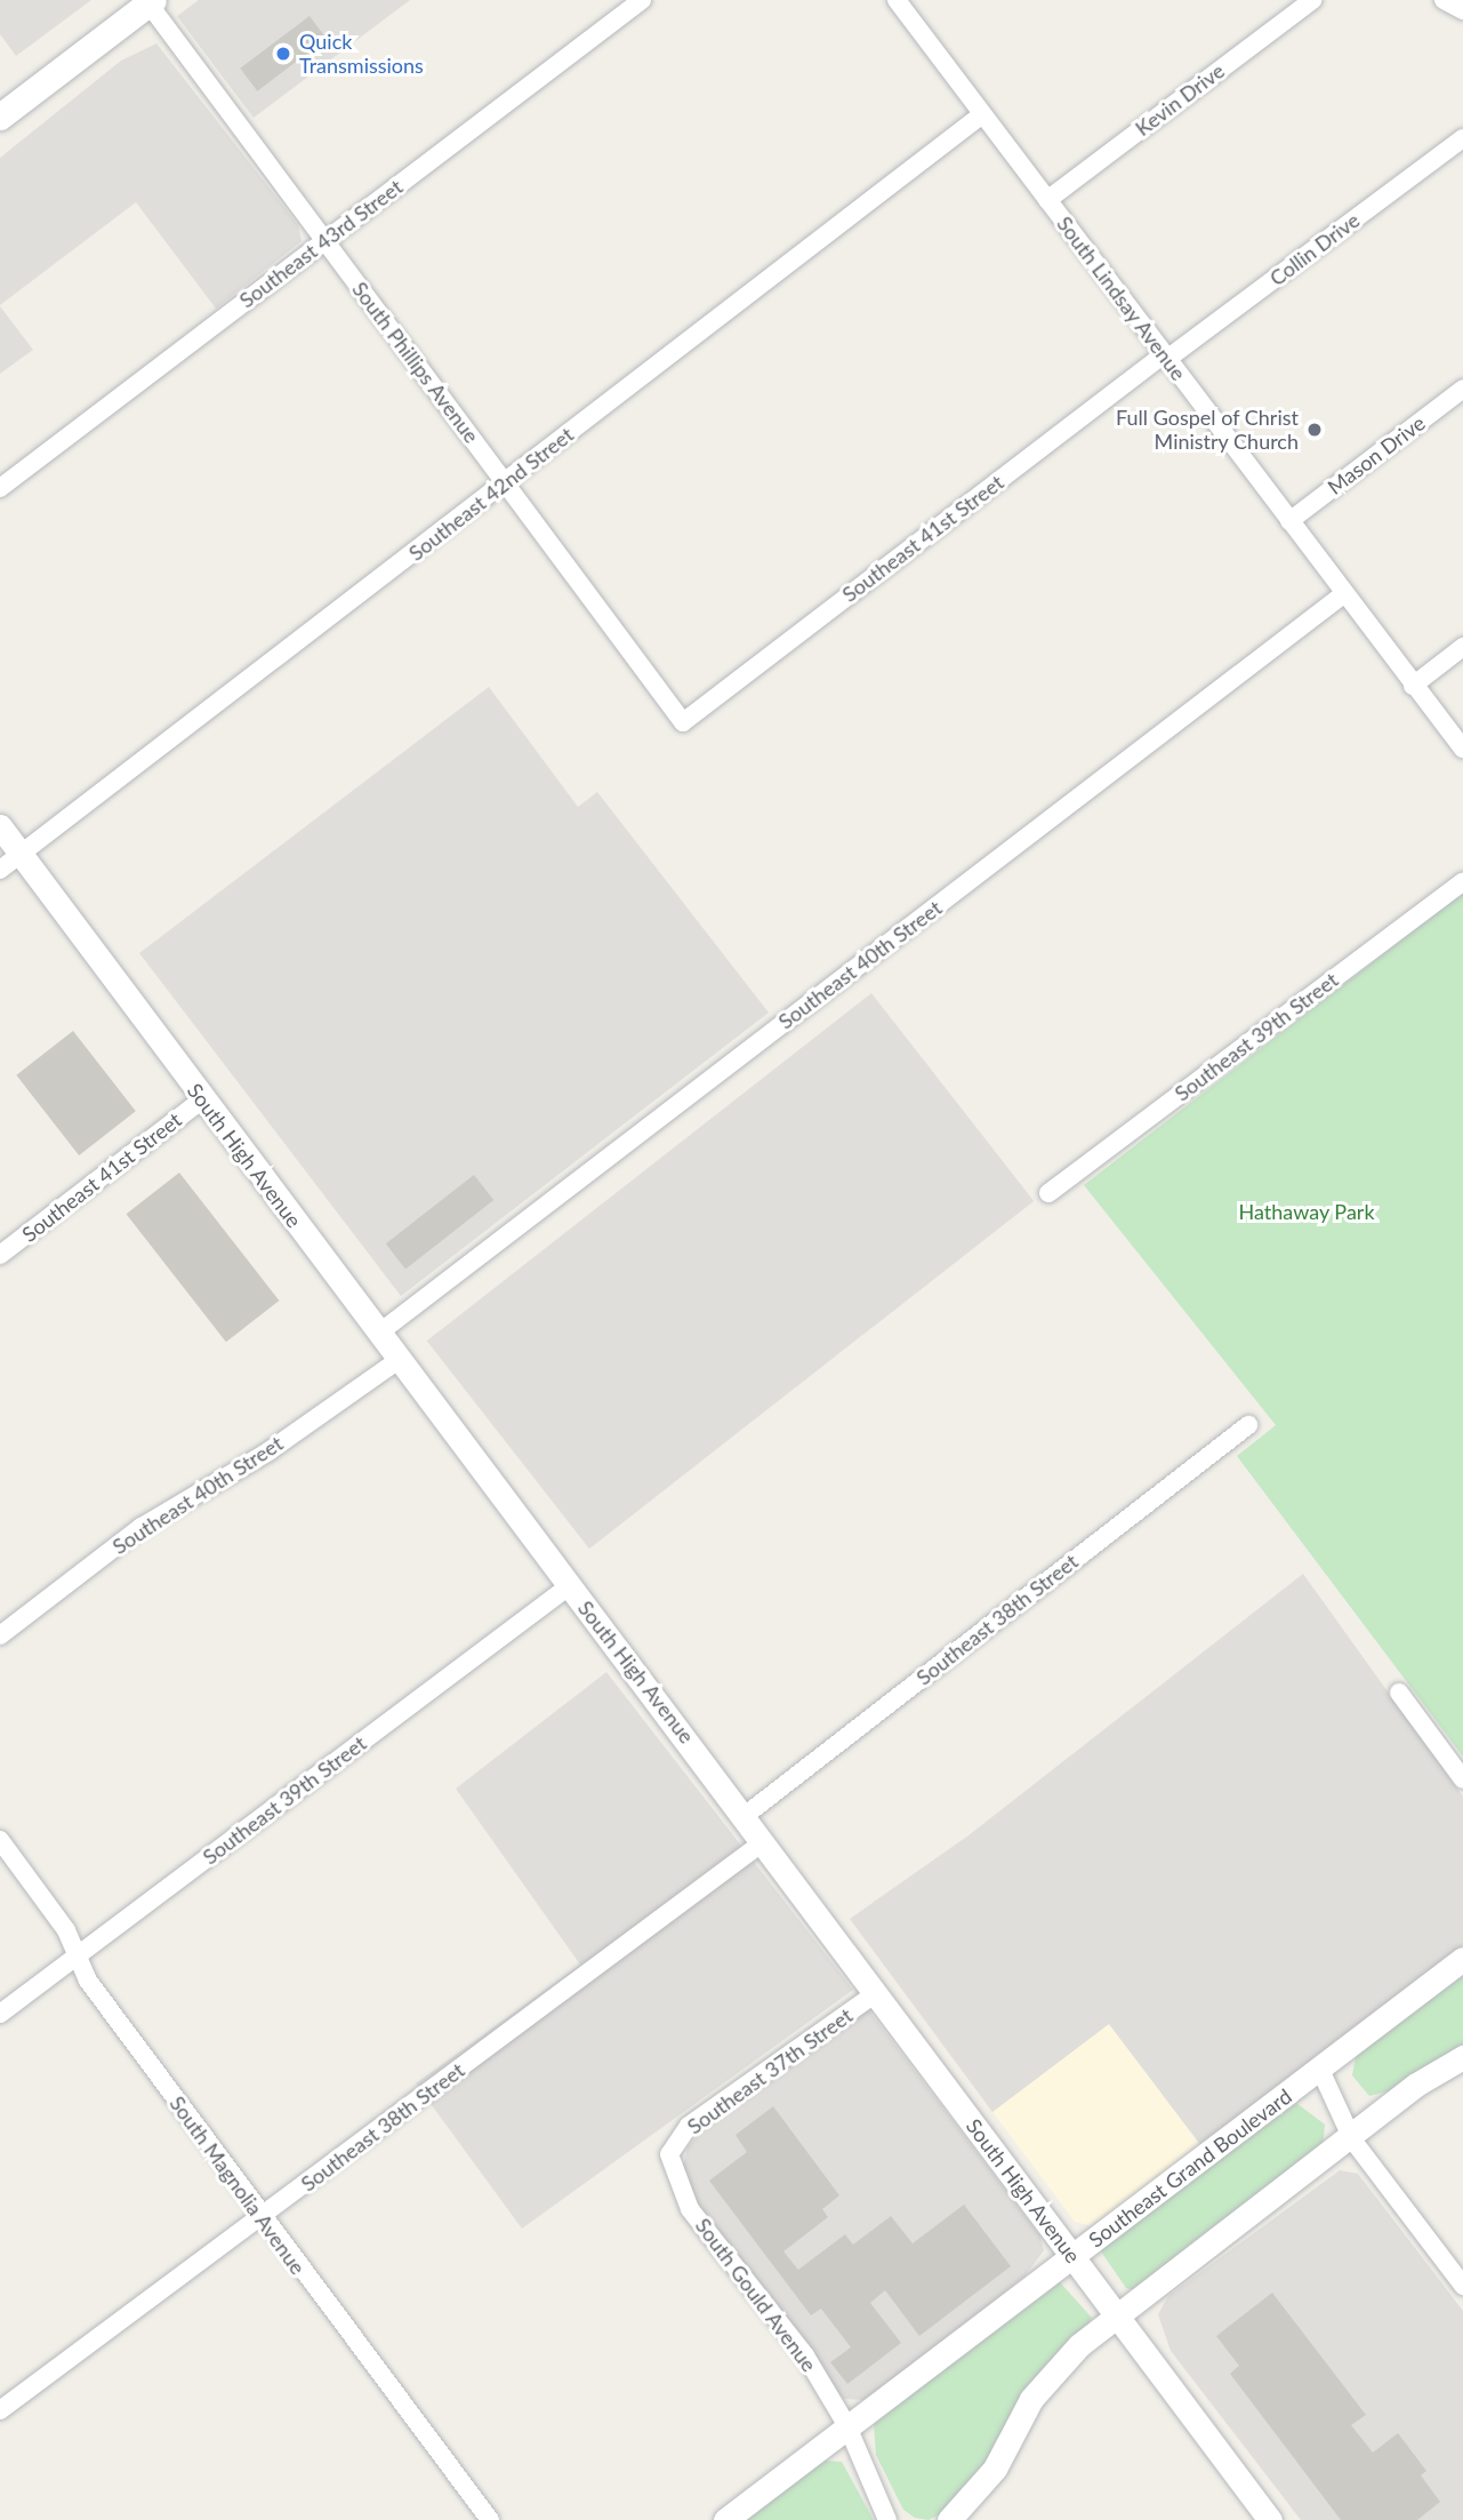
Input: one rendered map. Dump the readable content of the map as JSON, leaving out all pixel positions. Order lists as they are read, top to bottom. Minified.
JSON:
{"streets":{"street":["Kevin Drive","Southeast 43rd Street","Collin Drive","South Lindsay Avenue","South Phillips Avenue","Mason Drive","Southeast 42nd Street","Southeast 41st Street","Southeast 40th Street","Southeast 39th Street","South High Avenue","Southeast 38th Street","Southeast 37th Street","Southeast Grand Boulevard","South Magnolia Avenue","South Gould Avenue"]},"crossings":[["Kevin Drive","South Lindsay Avenue"],["Southeast 43rd Street","South Phillips Avenue"],["Collin Drive","South Lindsay Avenue"],["Collin Drive","Southeast 41st Street"],["South Lindsay Avenue","Mason Drive"],["South Lindsay Avenue","Southeast 42nd Street"],["South Lindsay Avenue","Southeast 41st Street"],["South Lindsay Avenue","Southeast 40th Street"],["South Phillips Avenue","Southeast 42nd Street"],["South Phillips Avenue","Southeast 41st Street"],["Southeast 42nd Street","South High Avenue"],["Southeast 41st Street","South High Avenue"],["Southeast 40th Street","South High Avenue"],["Southeast 39th Street","South High Avenue"],["Southeast 39th Street","South Magnolia Avenue"],["South High Avenue","Southeast 38th Street"],["South High Avenue","Southeast 37th Street"],["South High Avenue","Southeast Grand Boulevard"],["Southeast 38th Street","South Magnolia Avenue"],["Southeast 37th Street","South Gould Avenue"],["Southeast Grand Boulevard","South Gould Avenue"]],"parks":["Hathaway Park"],"places":["Quick Transmissions","Full Gospel of Christ Ministry Church"]}
